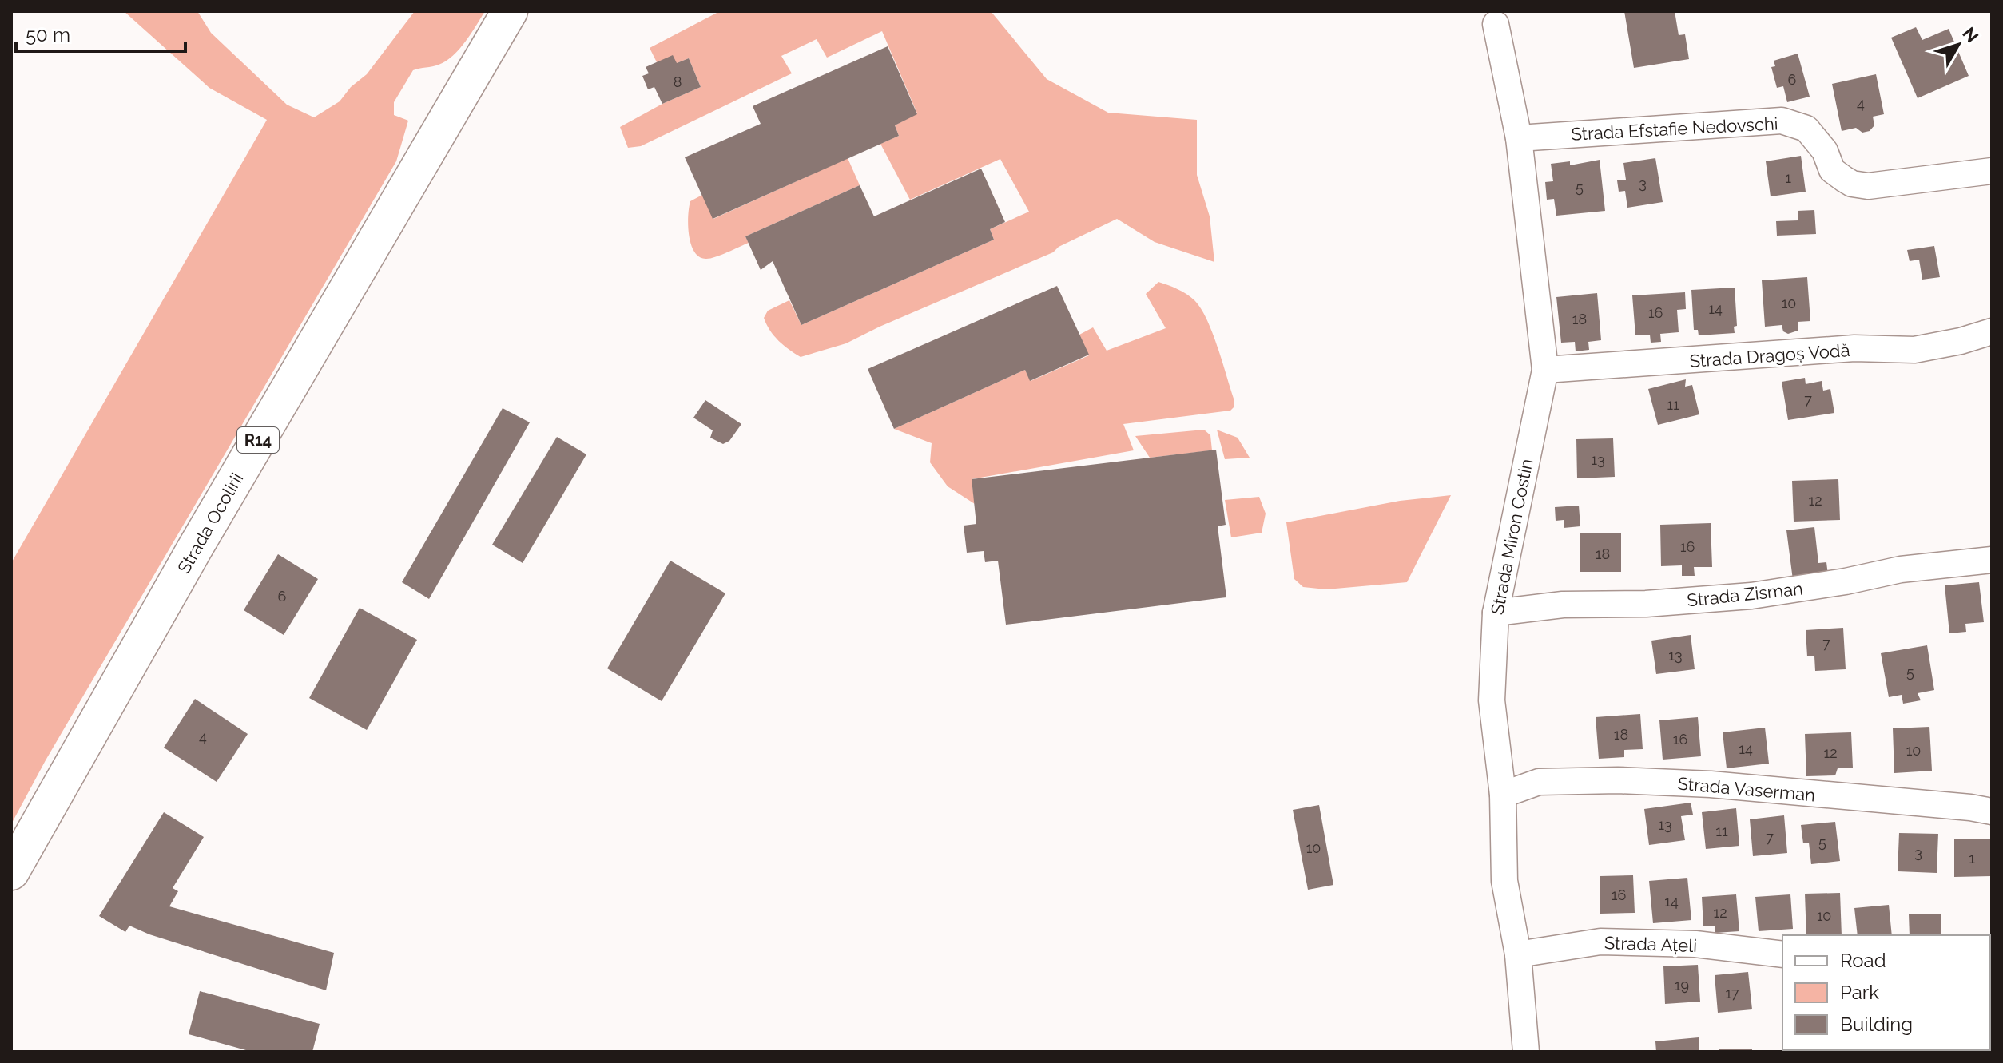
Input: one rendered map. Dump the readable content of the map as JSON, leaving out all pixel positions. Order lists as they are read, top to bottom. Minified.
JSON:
{"streets":{"main road":["R14","Strada Ocolirii"],"street":["Strada Efstafie Nedovschi","Strada Dragoș Vodă","Strada Miron Costin","Strada Zisman","Strada Vaserman","Strada Ațeli"]},"crossings":[["Strada Efstafie Nedovschi","Strada Miron Costin"],["Strada Dragoș Vodă","Strada Miron Costin"],["Strada Miron Costin","Strada Zisman"],["Strada Miron Costin","Strada Vaserman"],["Strada Miron Costin","Strada Ațeli"]],"house_numbers":["6","8","4","1","3","5","10","14","16","18","7","11","13","12","16","18","6","7","13","5","18","4","16","14","10","12","13","11","7","5","10","3","1","16","14","12","10","19","17"],"legend":["Road","Park","Building"],"scale_bar":"50 m","north":"top right"}
